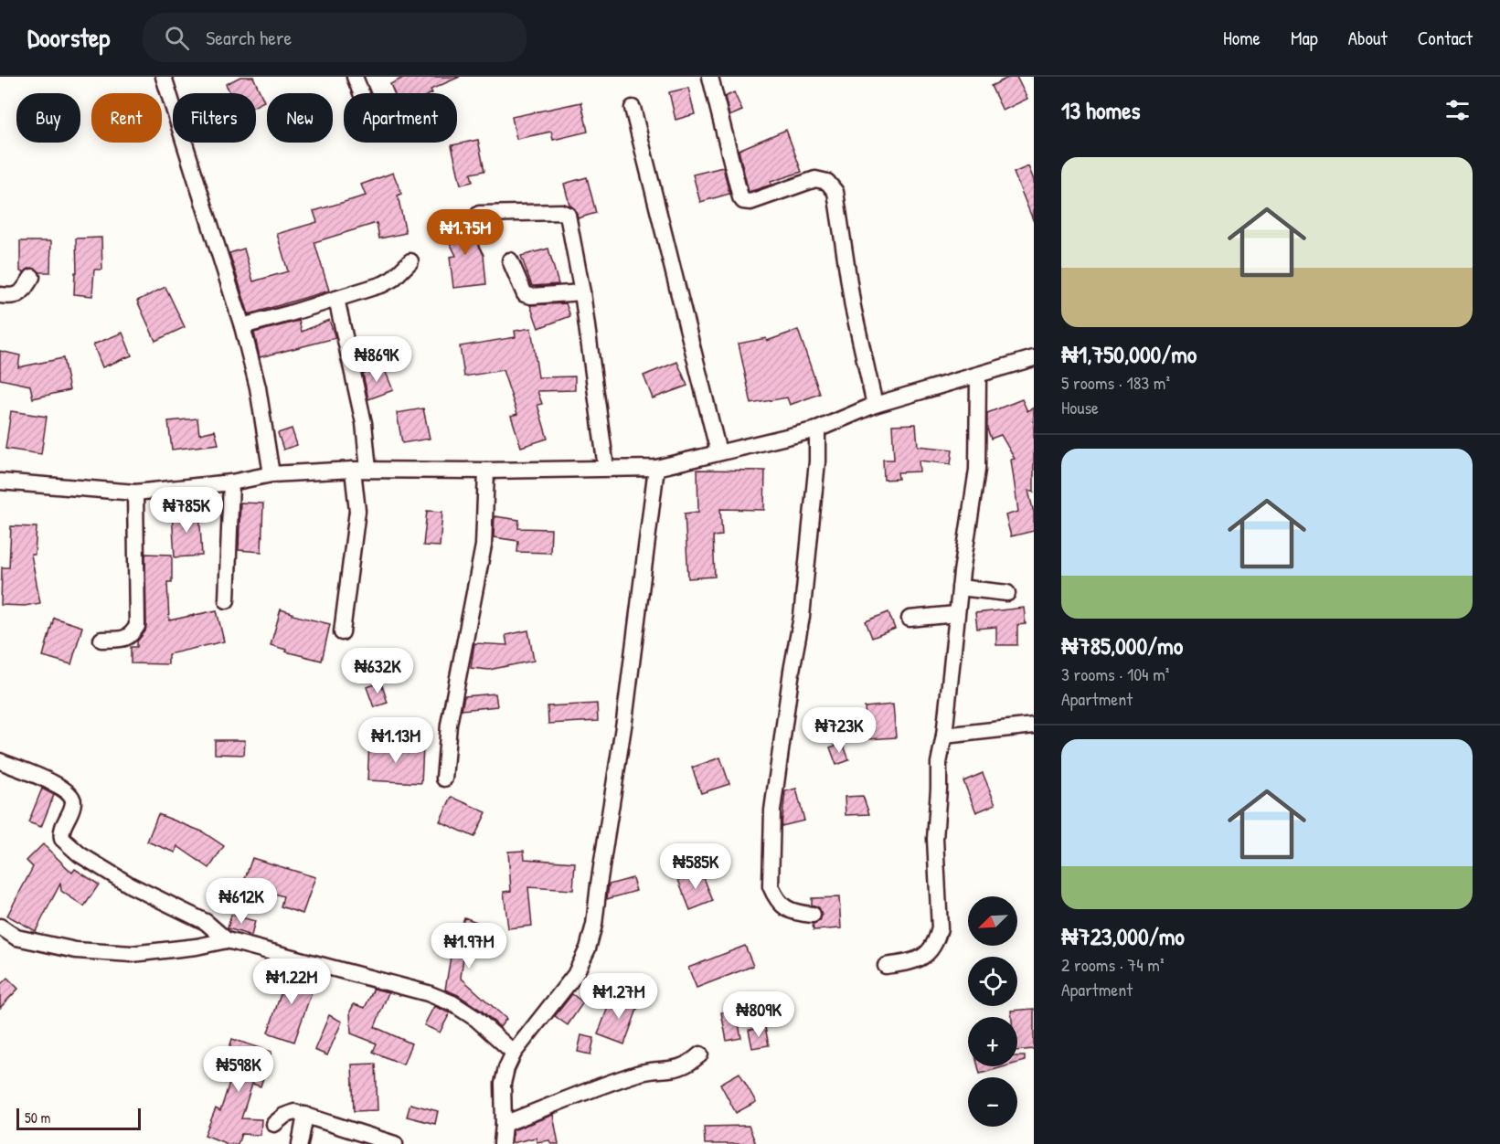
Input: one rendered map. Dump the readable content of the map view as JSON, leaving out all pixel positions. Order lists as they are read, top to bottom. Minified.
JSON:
{"scale_bar":"50 m","north":"bottom left","page":{"header":"Doorstep","search":"Search here","nav":["Home","Map","About","Contact"],"heading":"13 homes","chip":["Buy","Rent","Filters","New","Apartment"],"list":[{"name":"₦1,750,000/mo","note":"5 rooms · 183 m² · House"},{"name":"₦785,000/mo","note":"3 rooms · 104 m² · Apartment"},{"name":"₦723,000/mo","note":"2 rooms · 74 m² · Apartment"}],"price":["₦1.75M","₦869K","₦785K","₦632K","₦723K","₦1.13M","₦585K","₦612K","₦1.97M","₦1.22M","₦1.27M","₦809K","₦598K"],"map_buttons":["+","−"],"scale":"50 m"}}
